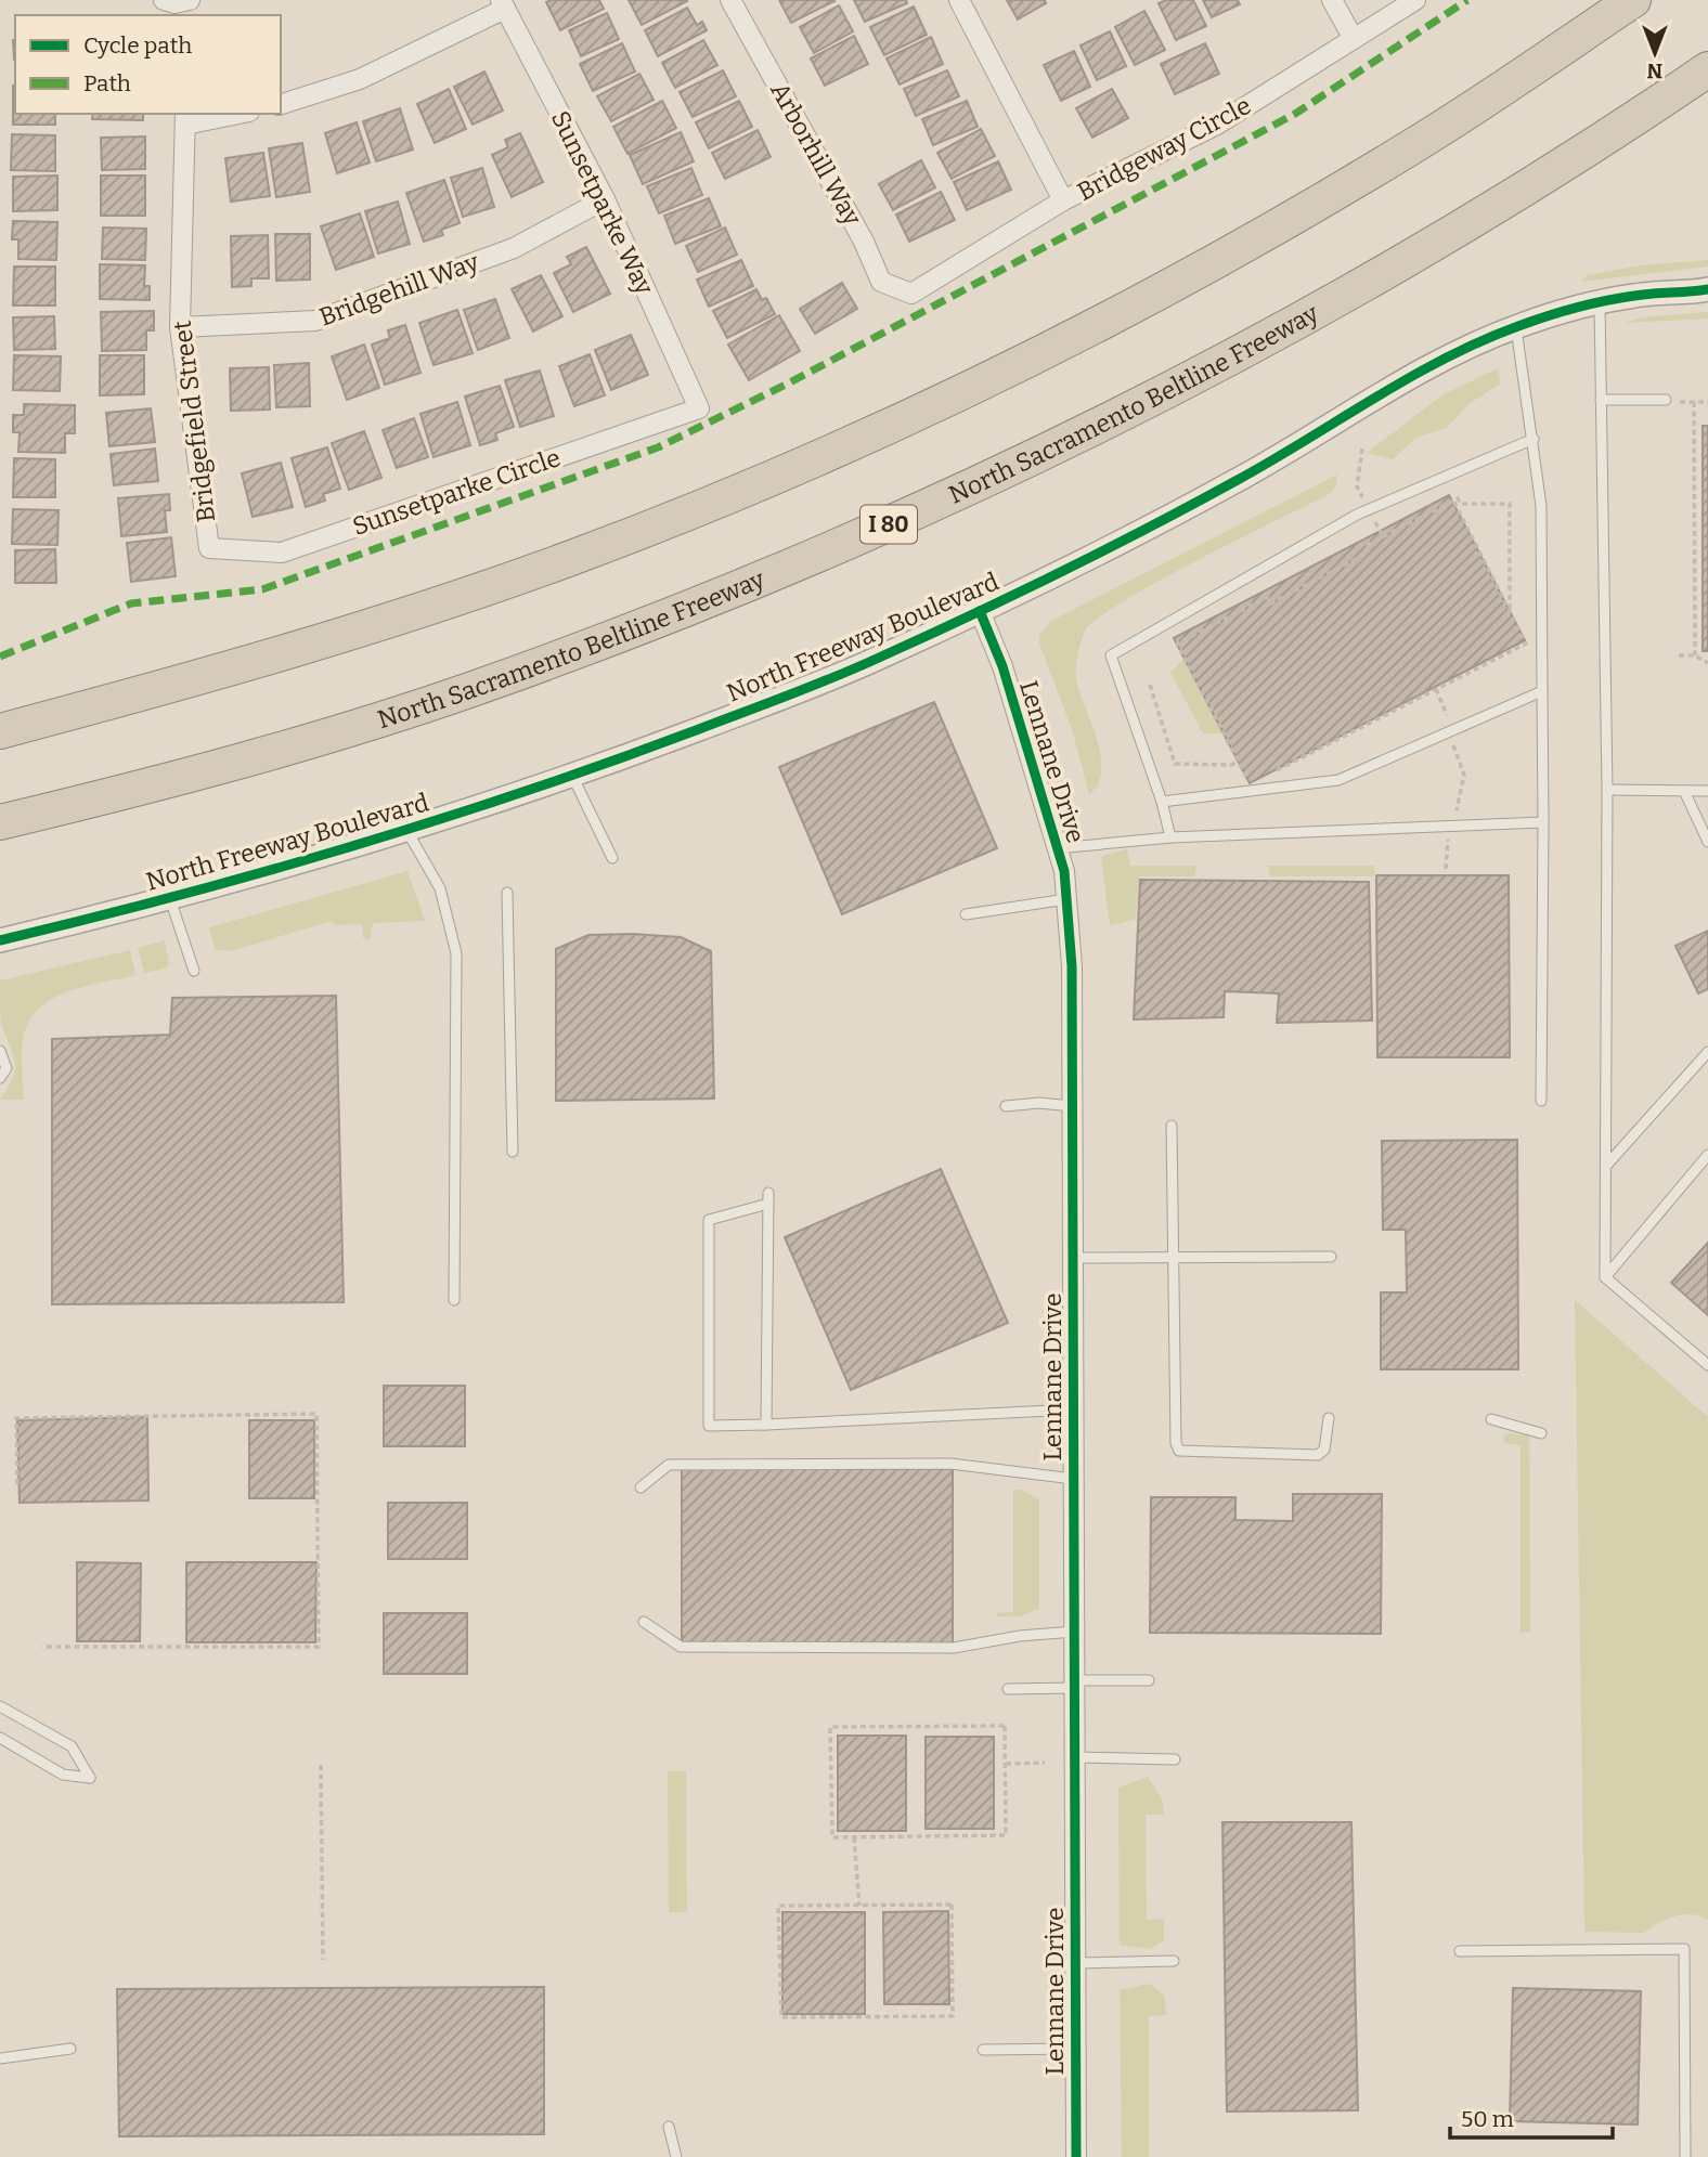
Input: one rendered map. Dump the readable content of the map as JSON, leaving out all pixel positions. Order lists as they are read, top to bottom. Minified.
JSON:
{"streets":{"highway":["North Sacramento Beltline Freeway","I 80"],"street":["Bridgeway Circle","Arborhill Way","Sunsetparke Way","Bridgehill Way","Bridgefield Street","Sunsetparke Circle","North Freeway Boulevard","Lennane Drive"]},"crossings":[["Bridgeway Circle","Arborhill Way"],["Sunsetparke Way","Bridgehill Way"],["Sunsetparke Way","Sunsetparke Circle"],["Bridgehill Way","Bridgefield Street"],["Bridgefield Street","Sunsetparke Circle"],["North Freeway Boulevard","Lennane Drive"]],"legend":["Cycle path","Path"],"scale_bar":"50 m","north":"bottom"}
